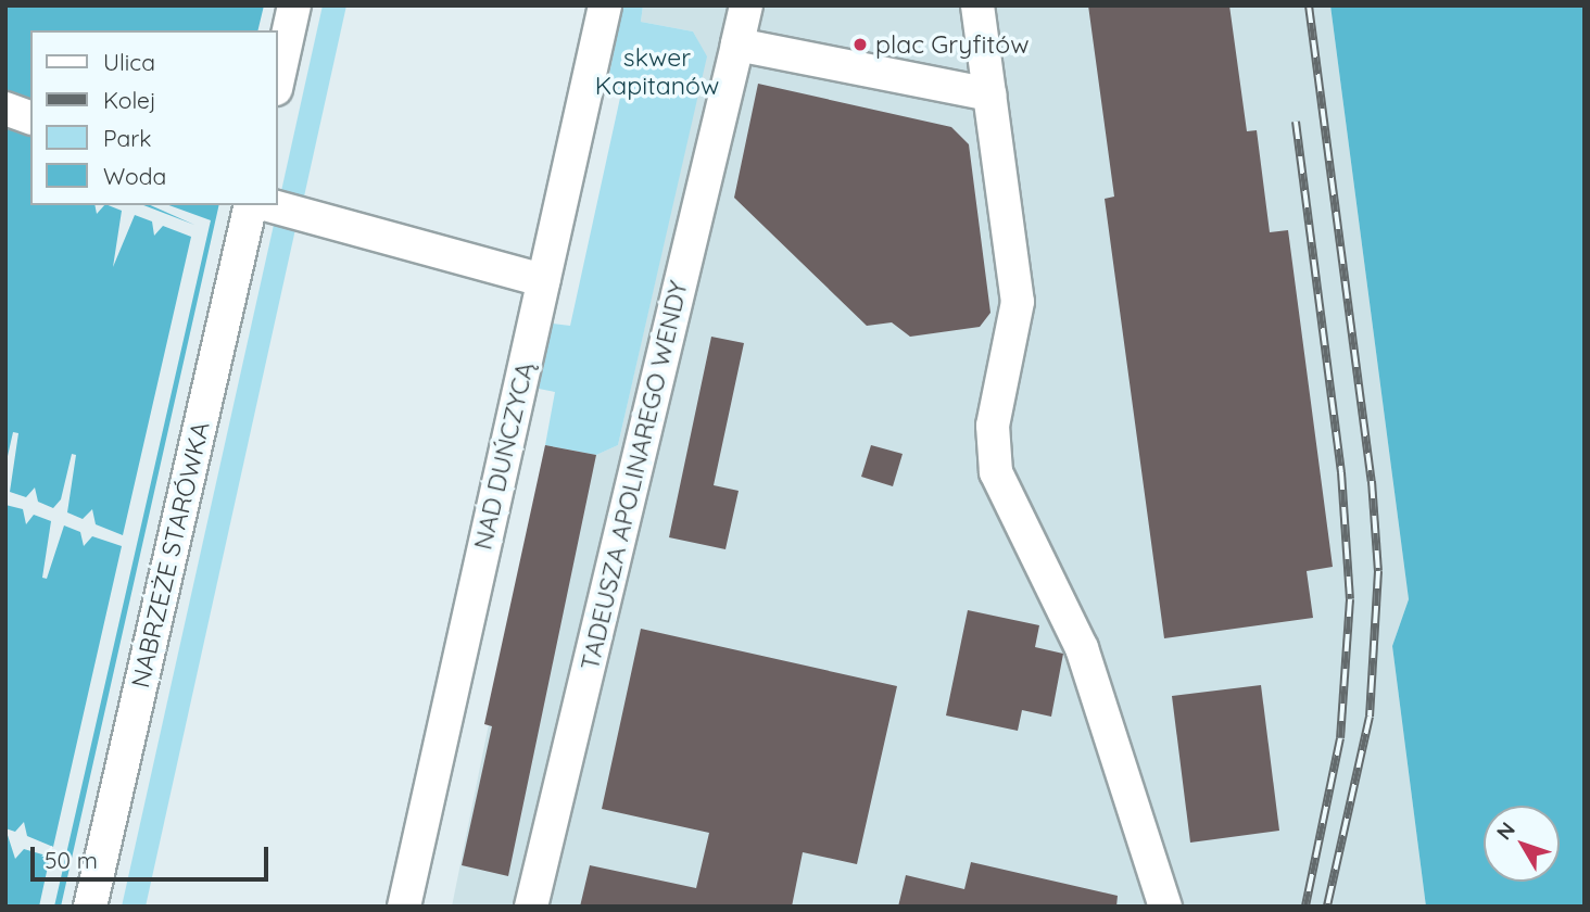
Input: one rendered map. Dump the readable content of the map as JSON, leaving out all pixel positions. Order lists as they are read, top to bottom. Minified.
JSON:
{"streets":{"street":["NAD DUŃCZYCĄ","TADEUSZA APOLINAREGO WENDY","NABRZEŻE STARÓWKA"]},"parks":["skwer Kapitanów"],"places":["plac Gryfitów"],"legend":["Ulica","Kolej","Park","Woda"],"scale_bar":"50 m","north":"top left"}
